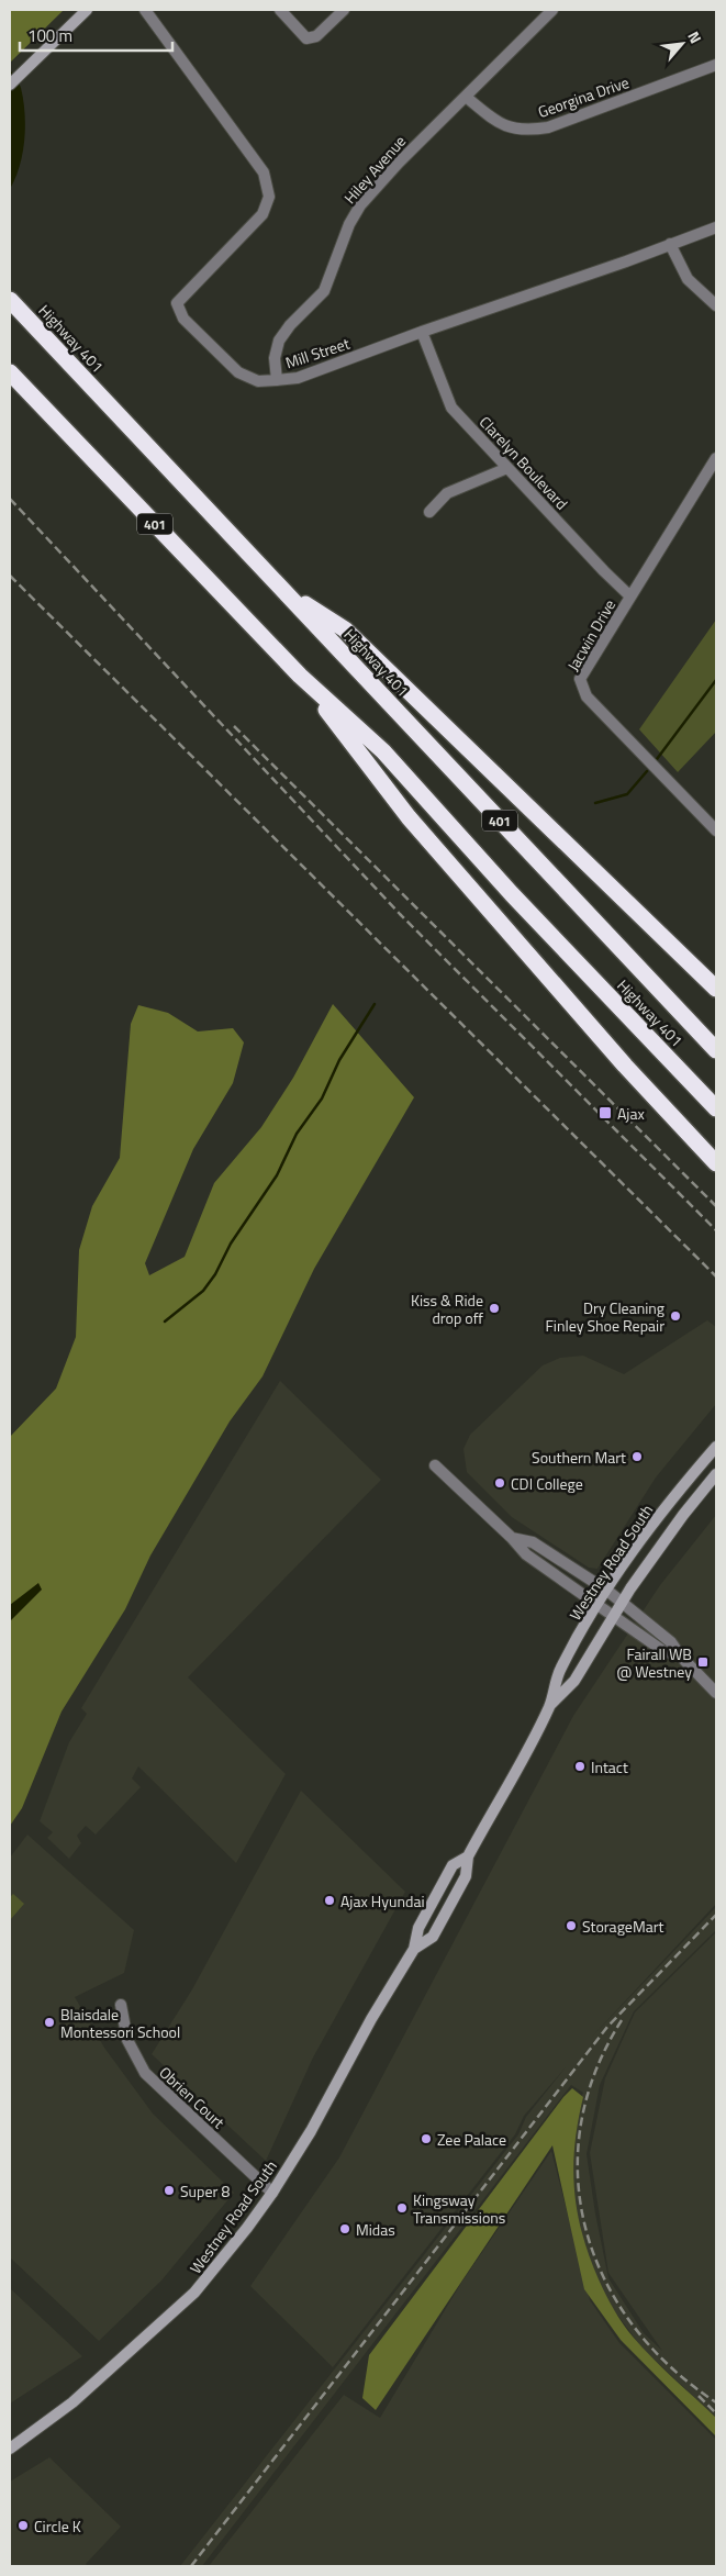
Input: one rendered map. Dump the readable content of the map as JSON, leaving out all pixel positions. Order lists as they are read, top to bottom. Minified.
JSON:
{"streets":{"highway":["Highway 401","401"],"main road":["Westney Road South"],"street":["Georgina Drive","Hiley Avenue","Mill Street","Clarelyn Boulevard","Jacwin Drive","Obrien Court"]},"crossings":[["Georgina Drive","Hiley Avenue"],["Hiley Avenue","Mill Street"],["Mill Street","Clarelyn Boulevard"],["Clarelyn Boulevard","Jacwin Drive"],["Westney Road South","Obrien Court"]],"places":{"transit":["Ajax","Fairall WB @ Westney"],"other":["Kiss & Ride drop off","Dry Cleaning Finley Shoe Repair","Southern Mart","CDI College","Intact","Ajax Hyundai","StorageMart","Blaisdale Montessori School","Zee Palace","Super 8","Kingsway Transmissions","Midas","Circle K"]},"scale_bar":"100 m","north":"top right"}
